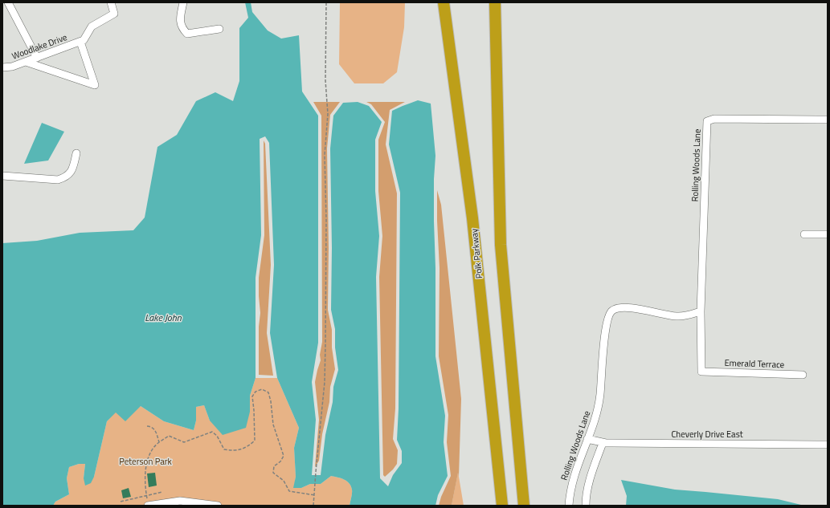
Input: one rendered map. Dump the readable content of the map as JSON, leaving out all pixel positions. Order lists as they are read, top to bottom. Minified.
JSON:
{"streets":{"highway":["Polk Parkway"],"street":["Woodlake Drive","Rolling Woods Lane","Emerald Terrace","Cheverly Drive East"]},"crossings":[["Rolling Woods Lane","Emerald Terrace"],["Rolling Woods Lane","Cheverly Drive East"]],"water":["Lake John"],"parks":["Peterson Park"]}
